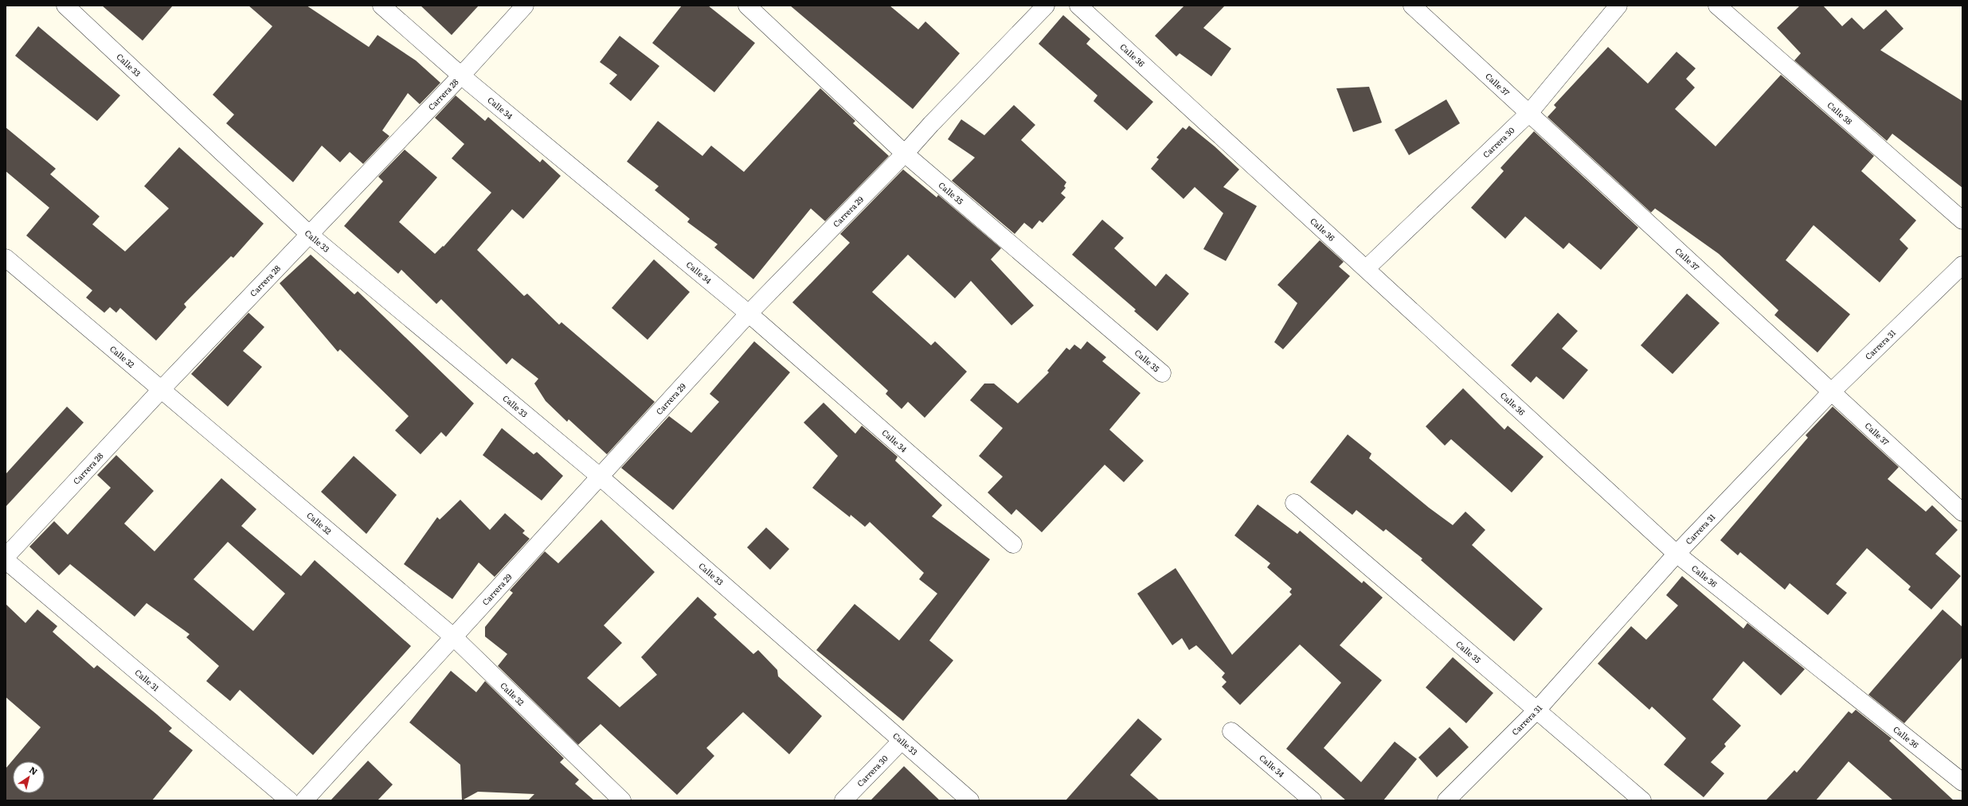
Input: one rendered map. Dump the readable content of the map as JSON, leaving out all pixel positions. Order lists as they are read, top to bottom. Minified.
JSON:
{"streets":{"street":["Calle 36","Calle 33","Calle 37","Carrera 28","Calle 34","Calle 38","Carrera 30","Calle 35","Carrera 29","Carrera 31","Calle 32","Calle 31"]},"crossings":[["Calle 36","Carrera 30"],["Calle 36","Carrera 31"],["Calle 33","Carrera 28"],["Calle 33","Carrera 30"],["Calle 33","Carrera 29"],["Calle 37","Carrera 30"],["Calle 37","Carrera 31"],["Carrera 28","Calle 34"],["Carrera 28","Calle 32"],["Calle 34","Carrera 29"],["Calle 35","Carrera 29"],["Calle 35","Carrera 31"],["Carrera 29","Calle 32"]],"north":"top right"}
